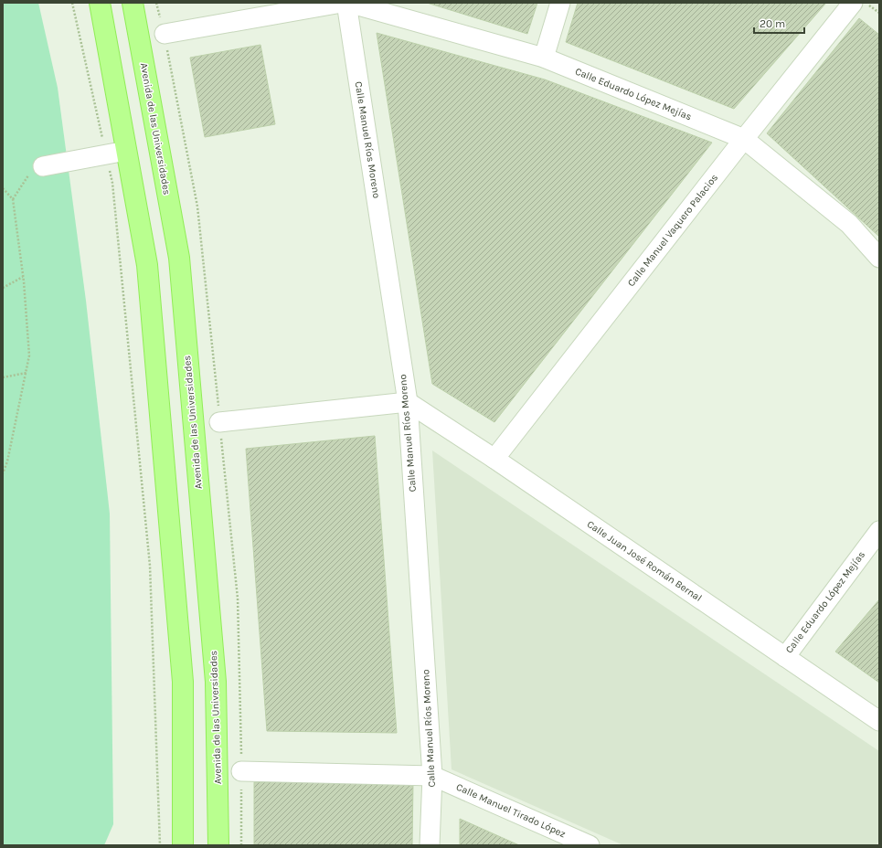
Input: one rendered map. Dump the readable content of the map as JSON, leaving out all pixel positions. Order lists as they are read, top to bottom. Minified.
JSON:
{"streets":{"main road":["Avenida de las Universidades"],"street":["Calle Eduardo López Mejías","Calle Manuel Ríos Moreno","Calle Manuel Vaquero Palacios","Calle Juan José Román Bernal","Calle Manuel Tirado López"]},"crossings":[["Calle Eduardo López Mejías","Calle Manuel Ríos Moreno"],["Calle Eduardo López Mejías","Calle Manuel Vaquero Palacios"],["Calle Eduardo López Mejías","Calle Juan José Román Bernal"],["Calle Manuel Ríos Moreno","Calle Juan José Román Bernal"],["Calle Manuel Ríos Moreno","Calle Manuel Tirado López"],["Calle Manuel Vaquero Palacios","Calle Juan José Román Bernal"]],"scale_bar":"20 m"}
